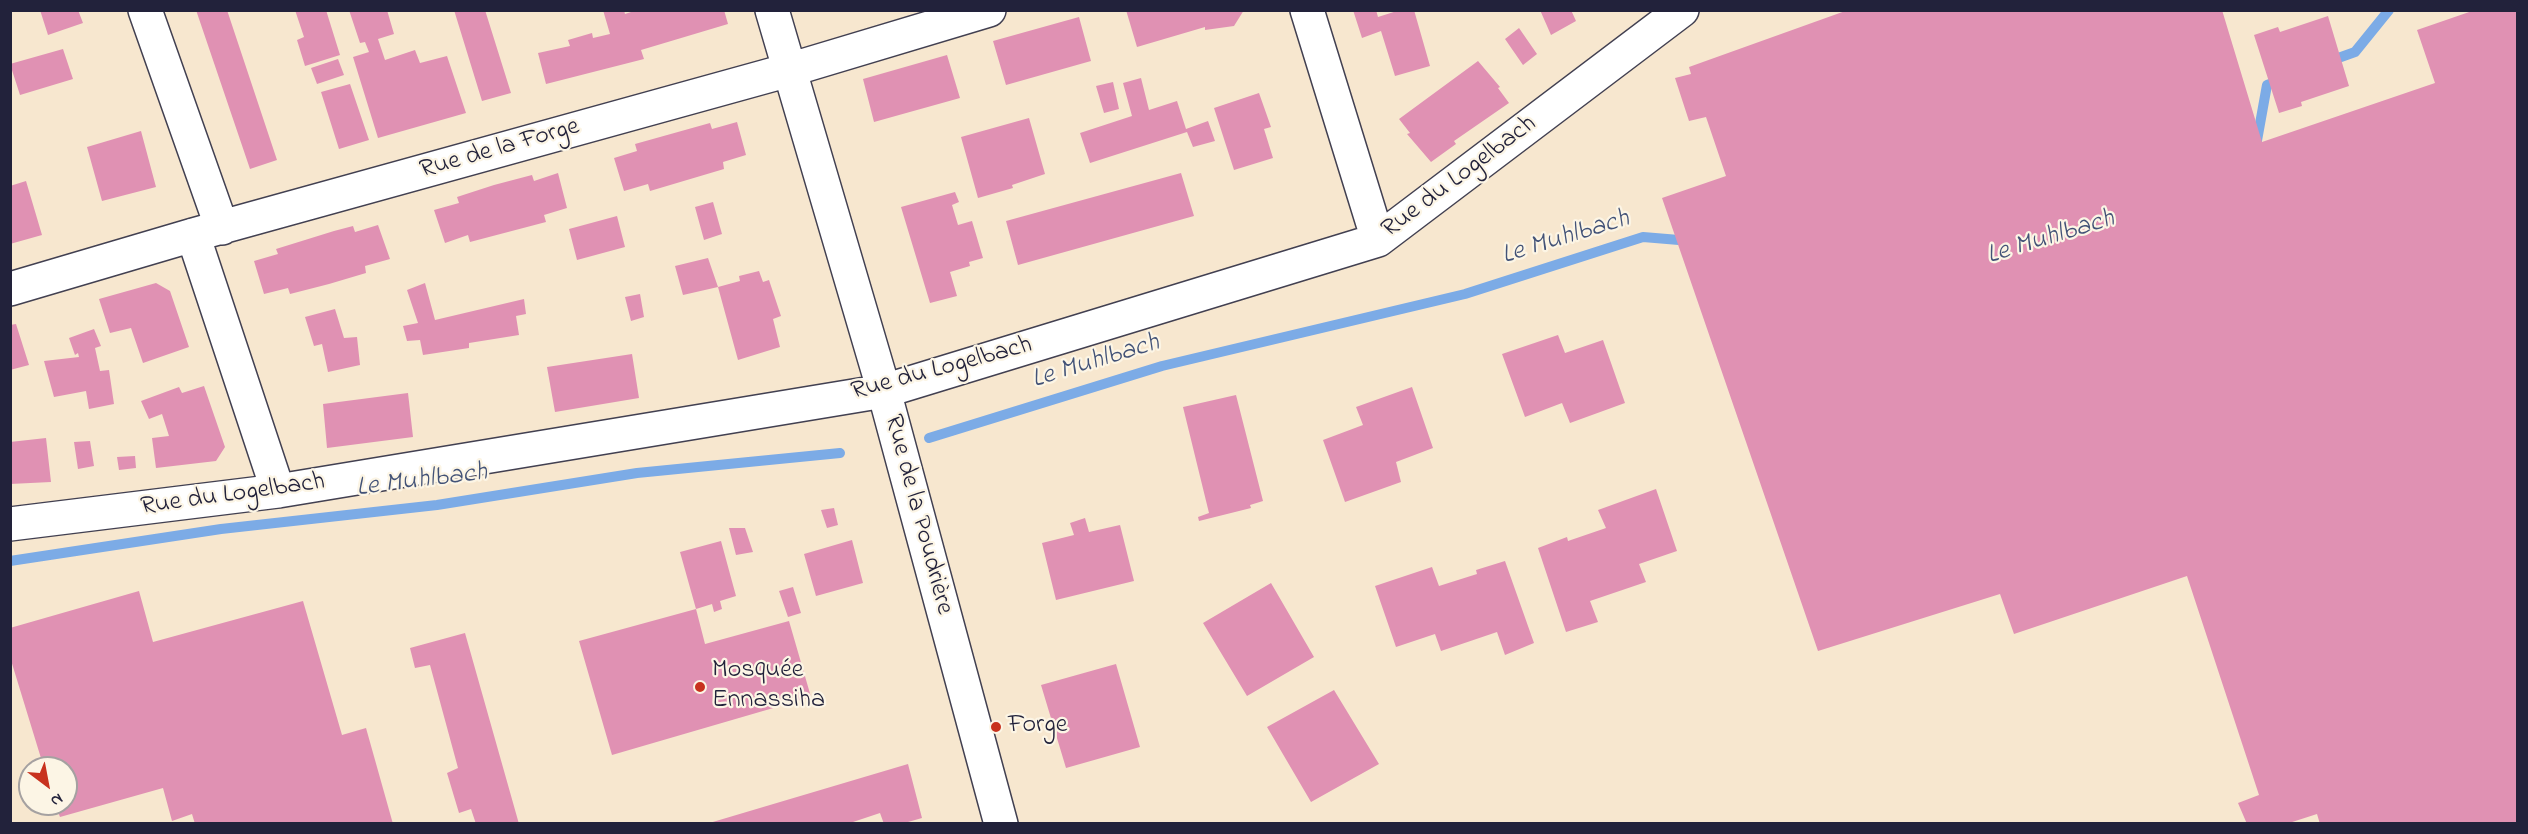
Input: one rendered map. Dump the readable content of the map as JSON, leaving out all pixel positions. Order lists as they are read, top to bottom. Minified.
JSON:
{"streets":{"street":["Rue de la Forge","Rue du Logelbach","Rue de la Poudrière"]},"crossings":[["Rue de la Forge","Rue de la Poudrière"],["Rue du Logelbach","Rue de la Poudrière"]],"water":["Le Muhlbach"],"places":["Mosquée Ennassiha","Forge"],"north":"bottom right"}
